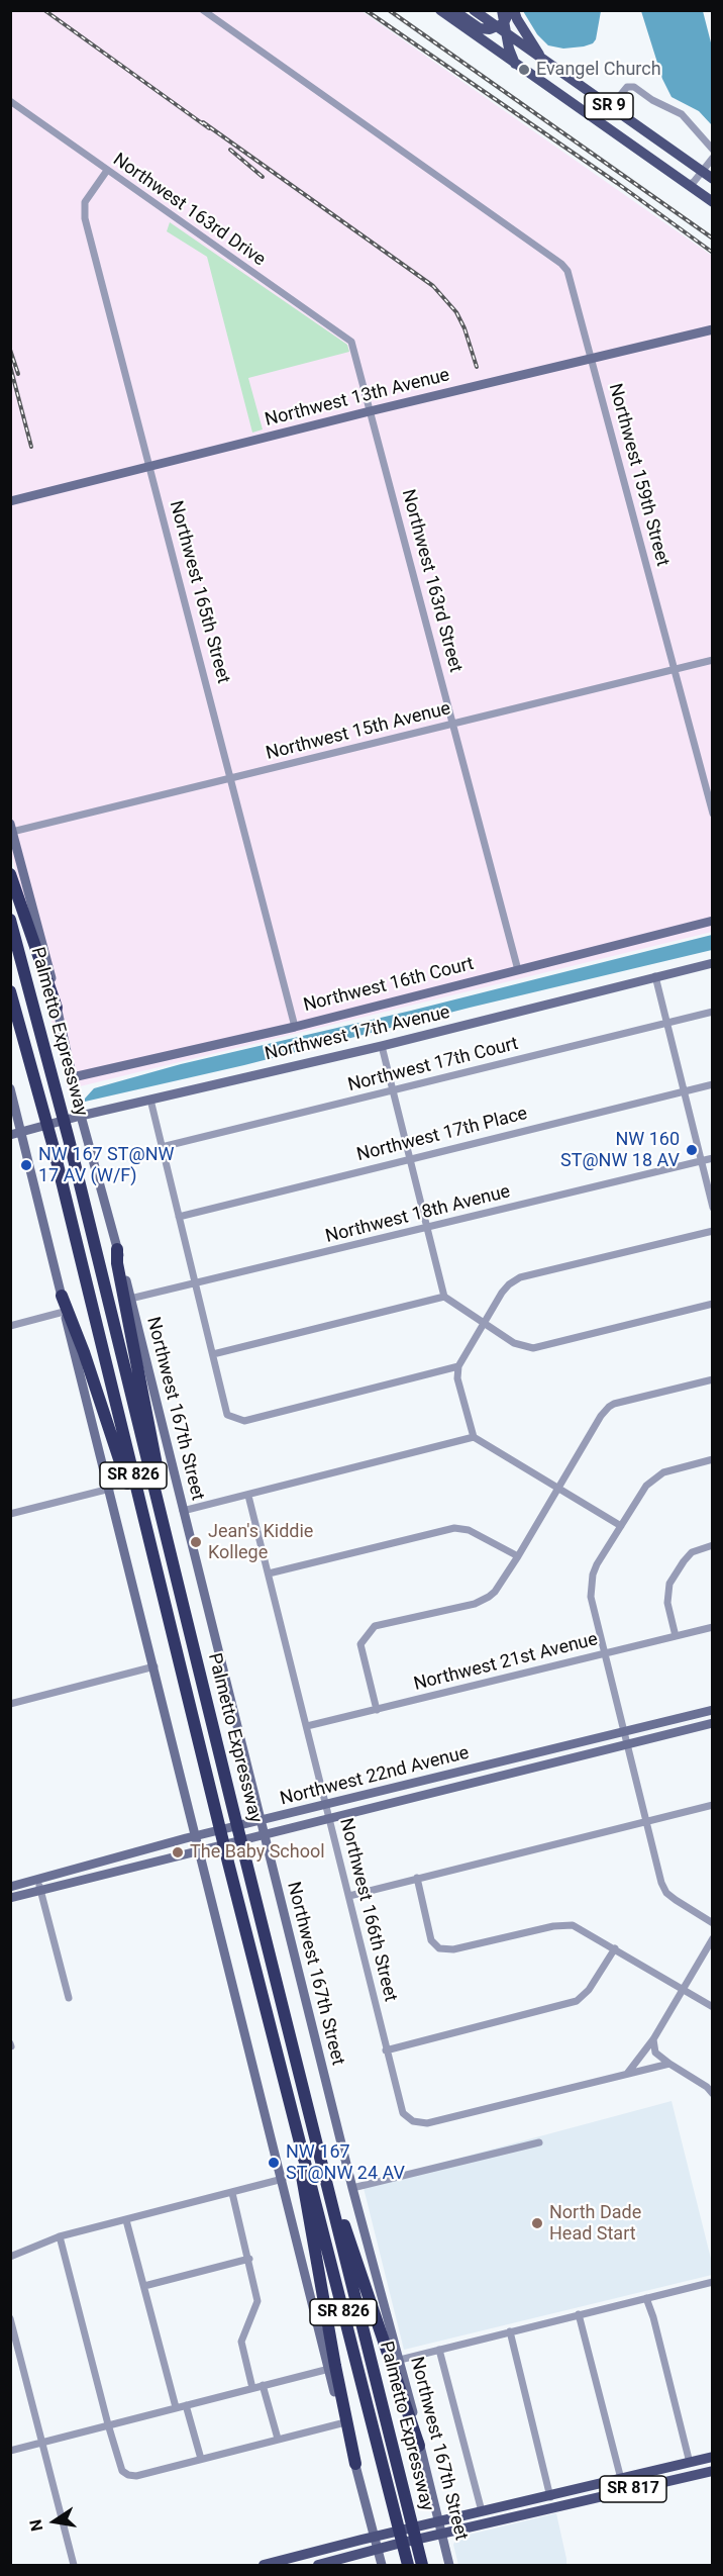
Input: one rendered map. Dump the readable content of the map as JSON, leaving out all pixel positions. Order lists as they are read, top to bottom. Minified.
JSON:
{"streets":{"highway":["Palmetto Expressway","SR 826"],"main road":["SR 9","SR 817"],"street":["Northwest 163rd Drive","Northwest 13th Avenue","Northwest 159th Street","Northwest 163rd Street","Northwest 165th Street","Northwest 15th Avenue","Northwest 16th Court","Northwest 17th Avenue","Northwest 17th Court","Northwest 17th Place","Northwest 18th Avenue","Northwest 167th Street","Northwest 21st Avenue","Northwest 22nd Avenue","Northwest 166th Street"]},"crossings":[["Northwest 163rd Drive","Northwest 163rd Street"],["Northwest 163rd Drive","Northwest 165th Street"],["Northwest 13th Avenue","Northwest 159th Street"],["Northwest 13th Avenue","Northwest 163rd Street"],["Northwest 13th Avenue","Northwest 165th Street"],["Northwest 159th Street","Northwest 15th Avenue"],["Northwest 163rd Street","Northwest 15th Avenue"],["Northwest 163rd Street","Northwest 16th Court"],["Northwest 165th Street","Northwest 15th Avenue"],["Northwest 165th Street","Northwest 16th Court"],["Northwest 15th Avenue","Northwest 167th Street"],["Northwest 16th Court","Northwest 167th Street"],["Northwest 17th Avenue","Northwest 167th Street"],["Northwest 18th Avenue","Northwest 167th Street"],["Northwest 167th Street","Northwest 22nd Avenue"],["Northwest 167th Street","SR 817"],["Northwest 21st Avenue","Northwest 166th Street"],["Northwest 22nd Avenue","Northwest 166th Street"]],"places":["Evangel Church","NW 160 ST@NW 18 AV","NW 167 ST@NW 17 AV (W/F)","Jean's Kiddie Kollege","The Baby School","NW 167 ST@NW 24 AV","North Dade Head Start"],"north":"left"}
